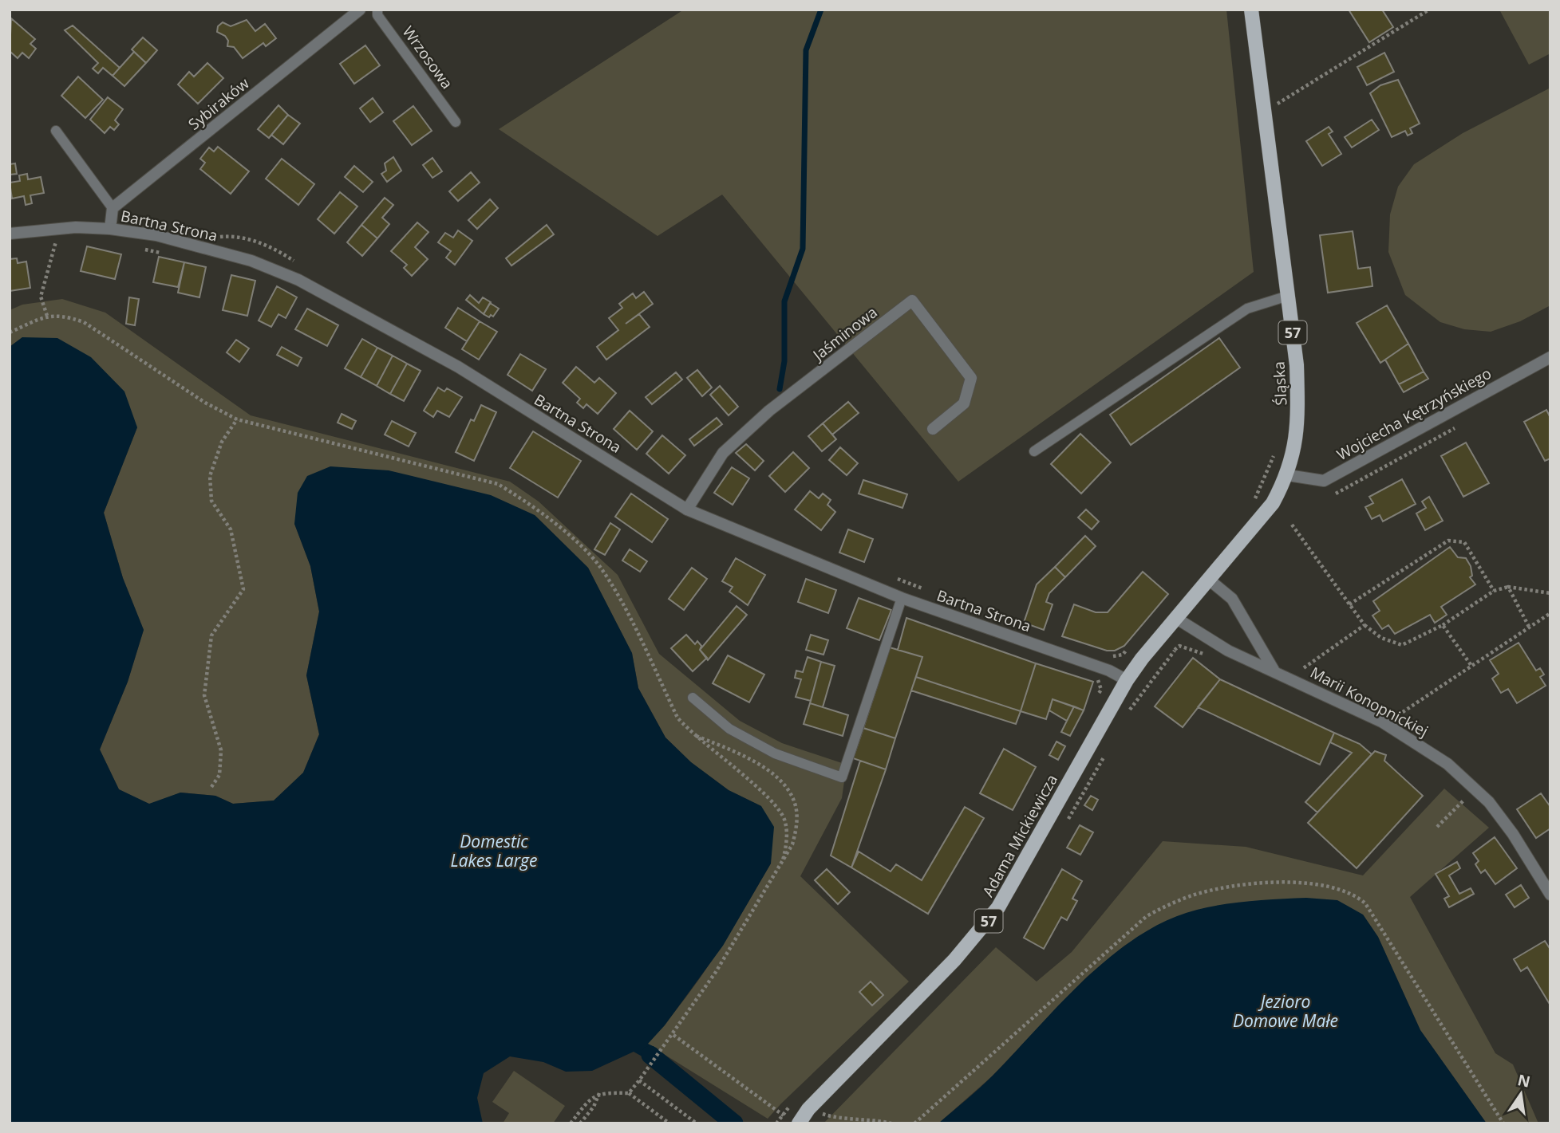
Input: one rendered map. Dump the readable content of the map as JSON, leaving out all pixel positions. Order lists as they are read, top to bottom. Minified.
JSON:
{"streets":{"main road":["57","Śląska","Adama Mickiewicza"],"street":["Sybiraków","Bartna Strona","Jaśminowa","Wojciecha Kętrzyńskiego","Marii Konopnickiej"],"lane":["Wrzosowa"]},"crossings":[["Bartna Strona","Jaśminowa"],["Bartna Strona","Adama Mickiewicza"],["Śląska","Wojciecha Kętrzyńskiego"],["Śląska","Marii Konopnickiej"],["Śląska","Adama Mickiewicza"],["Marii Konopnickiej","Adama Mickiewicza"]],"water":["Domestic Lakes Large","Jezioro Domowe Małe"],"north":"top"}
